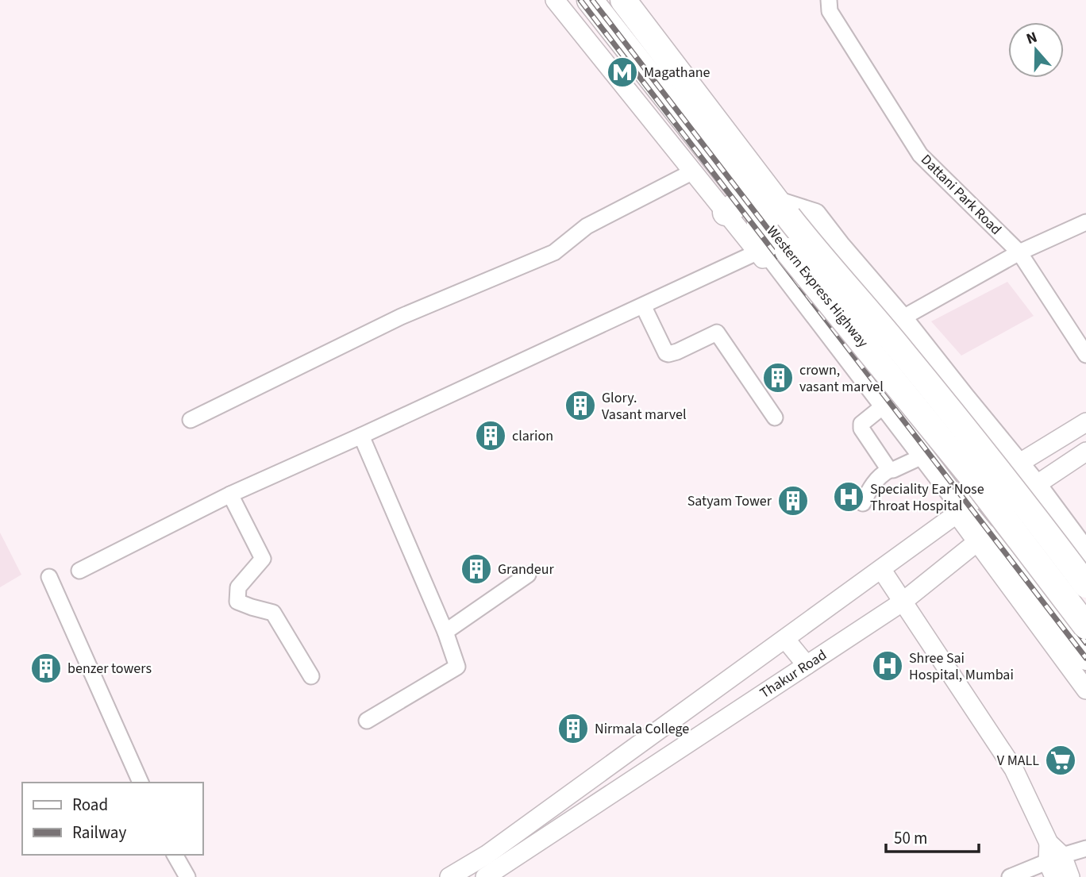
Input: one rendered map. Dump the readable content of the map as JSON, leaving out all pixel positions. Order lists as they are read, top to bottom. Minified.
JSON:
{"streets":{"highway":["Western Express Highway"],"street":["Dattani Park Road","Thakur Road"]},"places":{"metro station":["Magathane"],"building":["crown, vasant marvel","Glory. Vasant marvel","clarion","Satyam Tower","Grandeur","benzer towers","Nirmala College"],"hospital":["Speciality Ear Nose Throat Hospital","Shree Sai Hospital, Mumbai"],"supermarket":["V MALL"]},"legend":["Road","Railway"],"scale_bar":"50 m","north":"top"}
